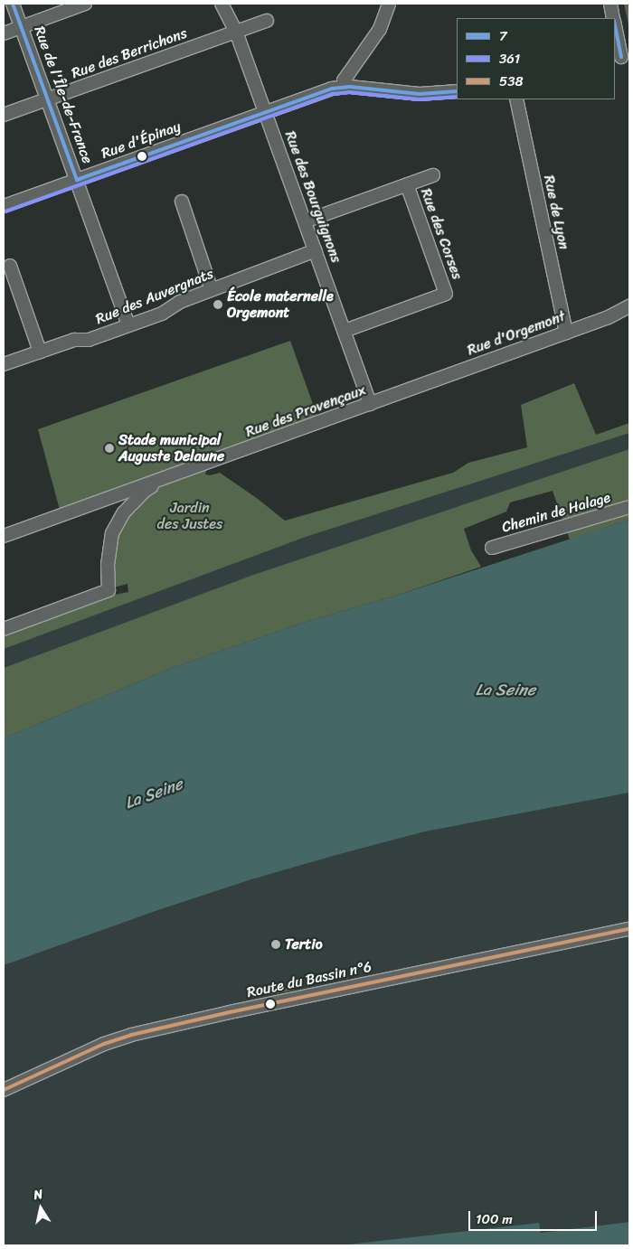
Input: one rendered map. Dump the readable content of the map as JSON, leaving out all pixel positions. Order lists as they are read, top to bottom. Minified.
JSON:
{"streets":{"street":["Rue des Berrichons","Rue de l'Île-de-France","Rue d'Épinay","Rue des Bourguignons","Rue de Lyon","Rue des Corses","Rue des Auvergnats","Rue d'Orgemont","Rue des Provençaux","Chemin de Halage","Route du Bassin n°6"]},"crossings":[["Rue des Berrichons","Rue de l'Île-de-France"],["Rue des Berrichons","Rue des Bourguignons"],["Rue de l'Île-de-France","Rue d'Épinay"],["Rue de l'Île-de-France","Rue des Auvergnats"],["Rue d'Épinay","Rue des Bourguignons"],["Rue des Bourguignons","Rue des Corses"],["Rue des Bourguignons","Rue des Auvergnats"],["Rue des Bourguignons","Rue des Provençaux"],["Rue de Lyon","Rue d'Orgemont"],["Rue d'Orgemont","Rue des Provençaux"]],"water":["La Seine"],"parks":["Jardin des Justes"],"places":["École maternelle Orgemont","Stade municipal Auguste Delaune","Tertio"],"lines":["transit line 7","transit line 361","transit line 538"],"legend":["7","361","538"],"scale_bar":"100 m","north":"top"}
